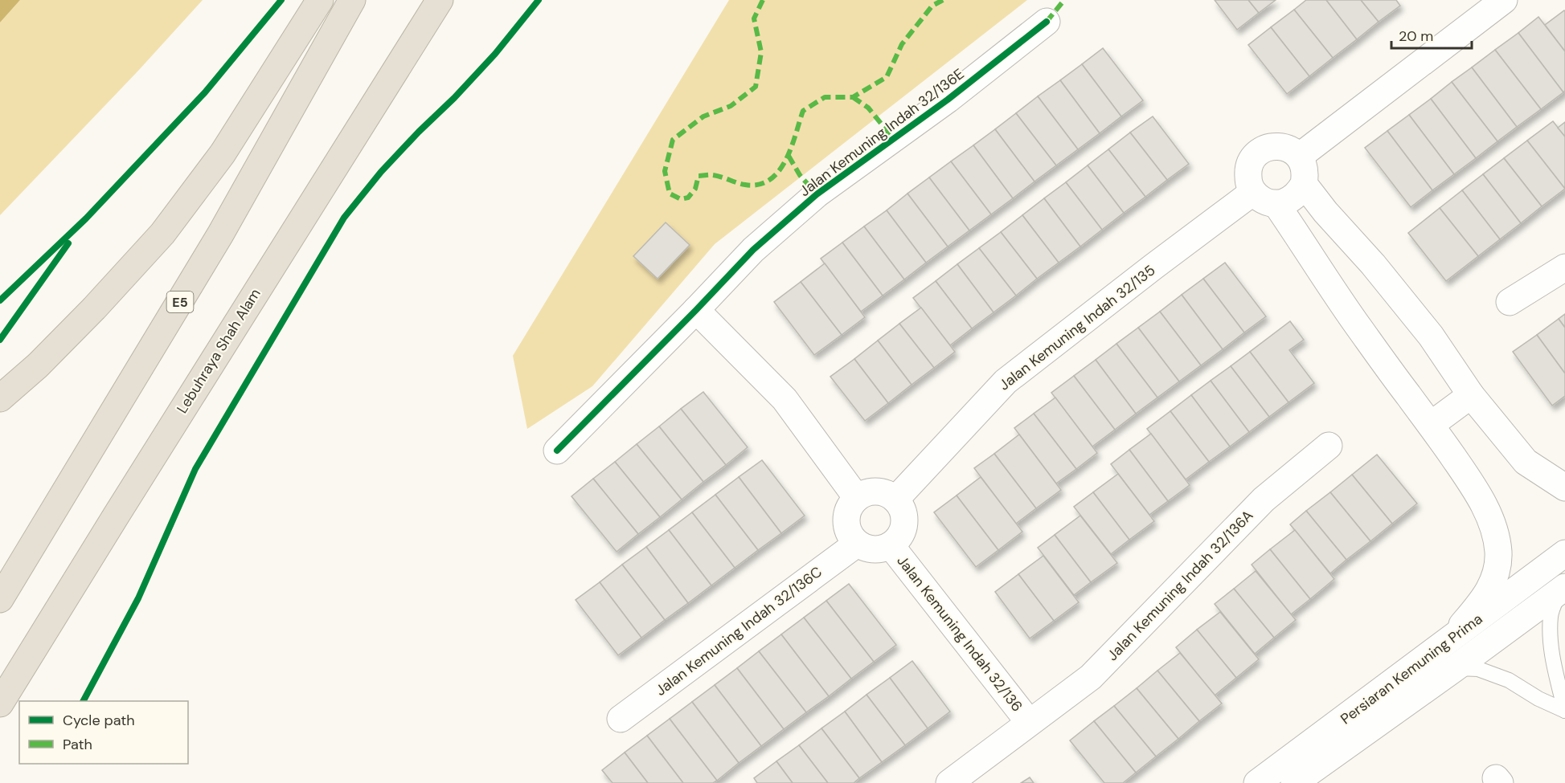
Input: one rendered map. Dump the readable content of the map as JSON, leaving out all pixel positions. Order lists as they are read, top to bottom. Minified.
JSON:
{"streets":{"highway":["E5","Lebuhraya Shah Alam"],"street":["Jalan Kemuning Indah 32/136E","Jalan Kemuning Indah 32/135","Jalan Kemuning Indah 32/136A","Jalan Kemuning Indah 32/136C","Jalan Kemuning Indah 32/136","Persiaran Kemuning Prima"]},"crossings":[["Jalan Kemuning Indah 32/135","Jalan Kemuning Indah 32/136C"],["Jalan Kemuning Indah 32/135","Jalan Kemuning Indah 32/136"],["Jalan Kemuning Indah 32/136A","Jalan Kemuning Indah 32/136"],["Jalan Kemuning Indah 32/136C","Jalan Kemuning Indah 32/136"]],"legend":["Cycle path","Path"],"scale_bar":"20 m"}
